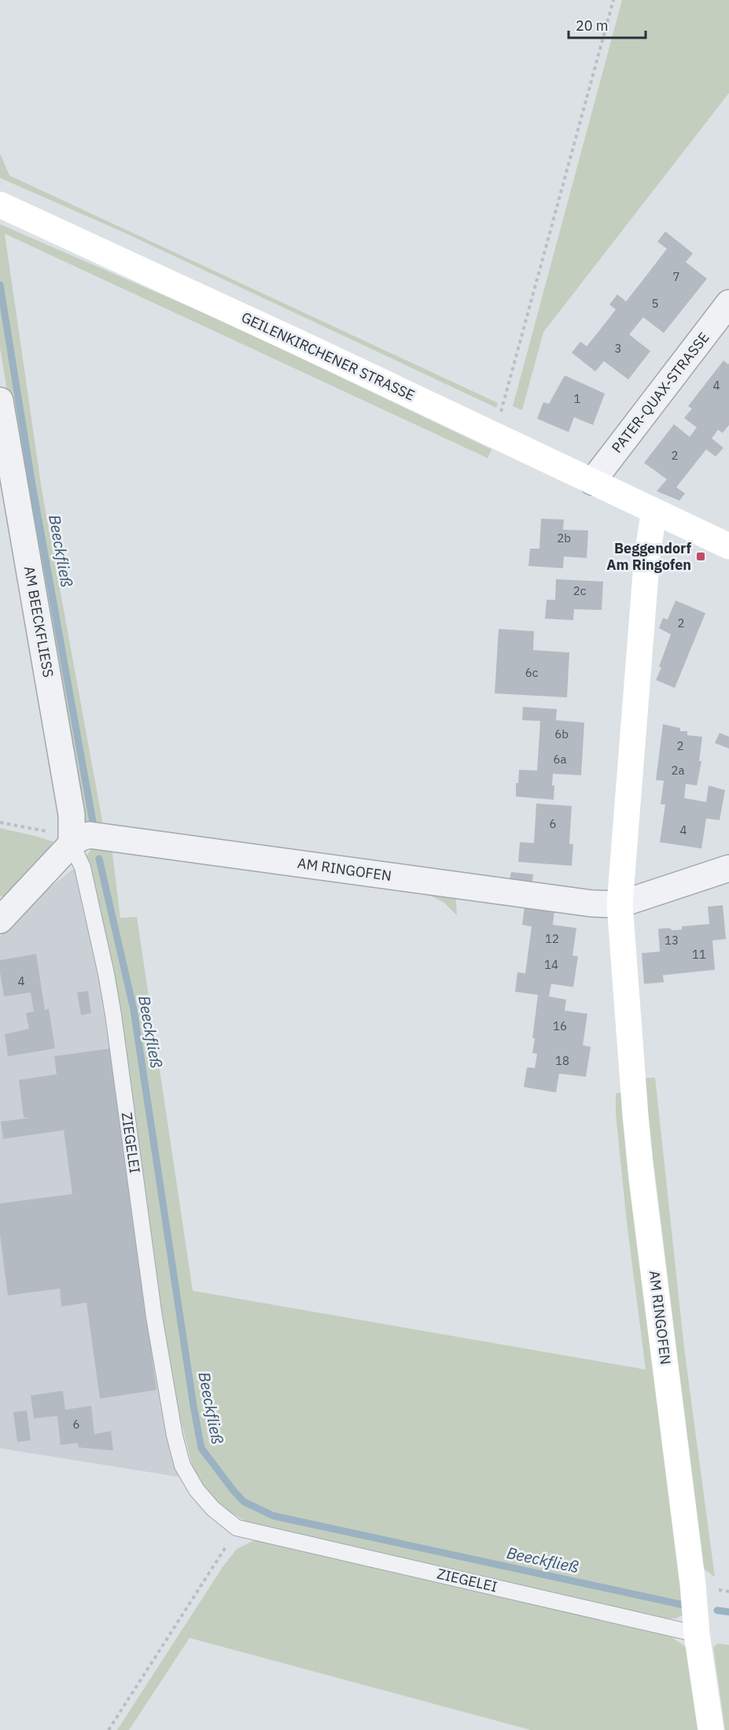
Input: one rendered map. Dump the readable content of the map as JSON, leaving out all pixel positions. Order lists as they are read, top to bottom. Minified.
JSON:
{"streets":{"street":["GEILENKIRCHENER STRASSE","PATER-QUAX-STRASSE","AM BEECKFLIESS","AM RINGOFEN"],"lane":["ZIEGELEI"]},"crossings":[["GEILENKIRCHENER STRASSE","PATER-QUAX-STRASSE"],["GEILENKIRCHENER STRASSE","AM RINGOFEN"],["AM BEECKFLIESS","AM RINGOFEN"],["AM BEECKFLIESS","ZIEGELEI"],["AM RINGOFEN","ZIEGELEI"]],"water":["Beeckfließ"],"places":{"transit":["Beggendorf Am Ringofen"]},"house_numbers":["7","5","3","4","1","2","2b","2c","2","6c","6b","2","6a","2a","6","4","12","13","11","14","4","16","18","6"],"scale_bar":"20 m"}
